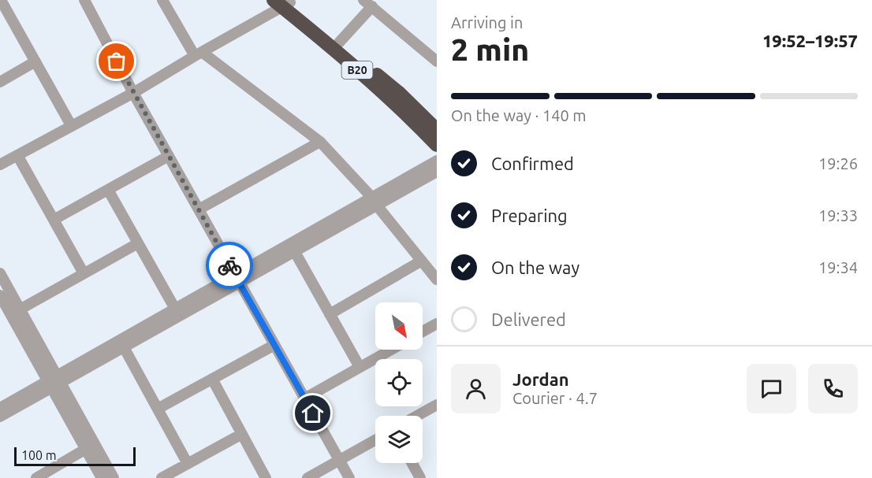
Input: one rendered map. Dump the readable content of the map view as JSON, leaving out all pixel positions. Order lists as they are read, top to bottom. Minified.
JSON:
{"streets":{"highway":["B20"]},"scale_bar":"100 m","north":"bottom right","page":{"heading":["2 min","Arriving in","19:52–19:57"],"panel":["Jordan","Courier · 4.7"],"bar":"On the way · 140 m","list":[["Confirmed","19:26"],["Preparing","19:33"],["On the way","19:34"],"Delivered"],"scale":"100 m"}}
